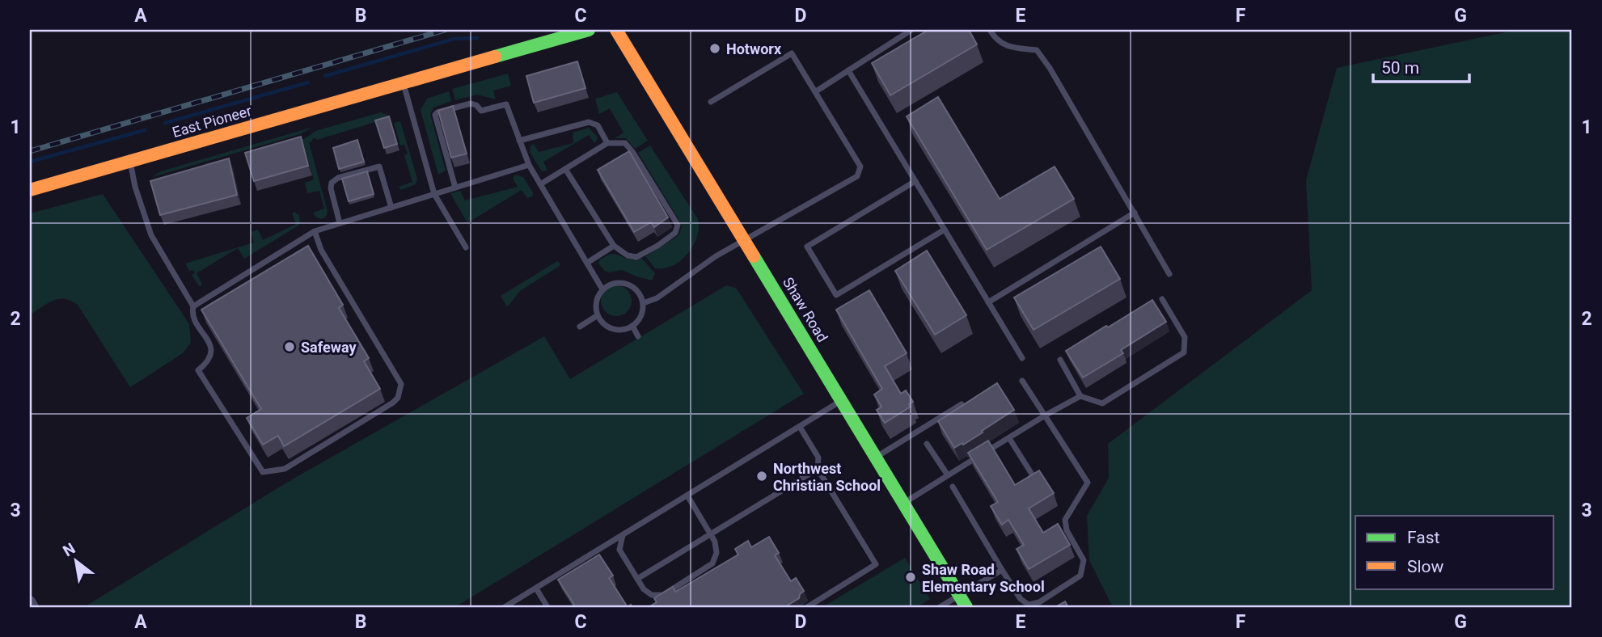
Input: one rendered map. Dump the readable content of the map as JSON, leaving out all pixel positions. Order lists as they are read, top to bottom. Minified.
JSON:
{"streets":{"main road":["East Pioneer","Shaw Road"]},"places":["Hotworx","Safeway","Northwest Christian School","Shaw Road Elementary School"],"legend":["Fast","Slow"],"scale_bar":"50 m","north":"top left","grid":{"columns":["A","B","C","D","E","F","G"],"rows":["1","2","3"]}}
